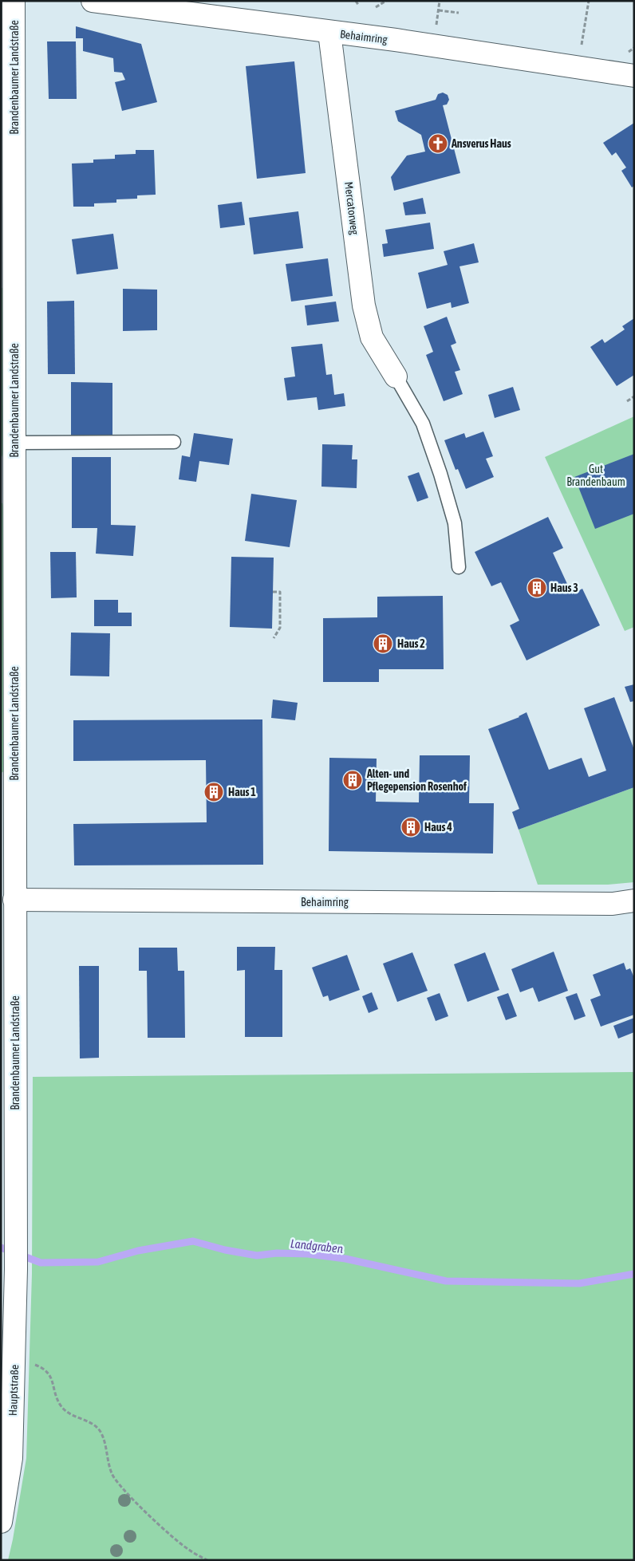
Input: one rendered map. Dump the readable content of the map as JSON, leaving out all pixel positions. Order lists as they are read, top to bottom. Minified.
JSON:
{"streets":{"main road":["Behaimring","Brandenbaumer Landstraße","Mercatorweg","Hauptstraße"]},"crossings":[["Behaimring","Brandenbaumer Landstraße"],["Behaimring","Mercatorweg"],["Brandenbaumer Landstraße","Hauptstraße"]],"water":["Landgraben"],"parks":["Gut Brandenbaum"],"places":{"church":["Ansverus Haus"],"building":["Haus 3","Haus 2","Alten- und Pflegepension Rosenhof","Haus 1","Haus 4"]}}
